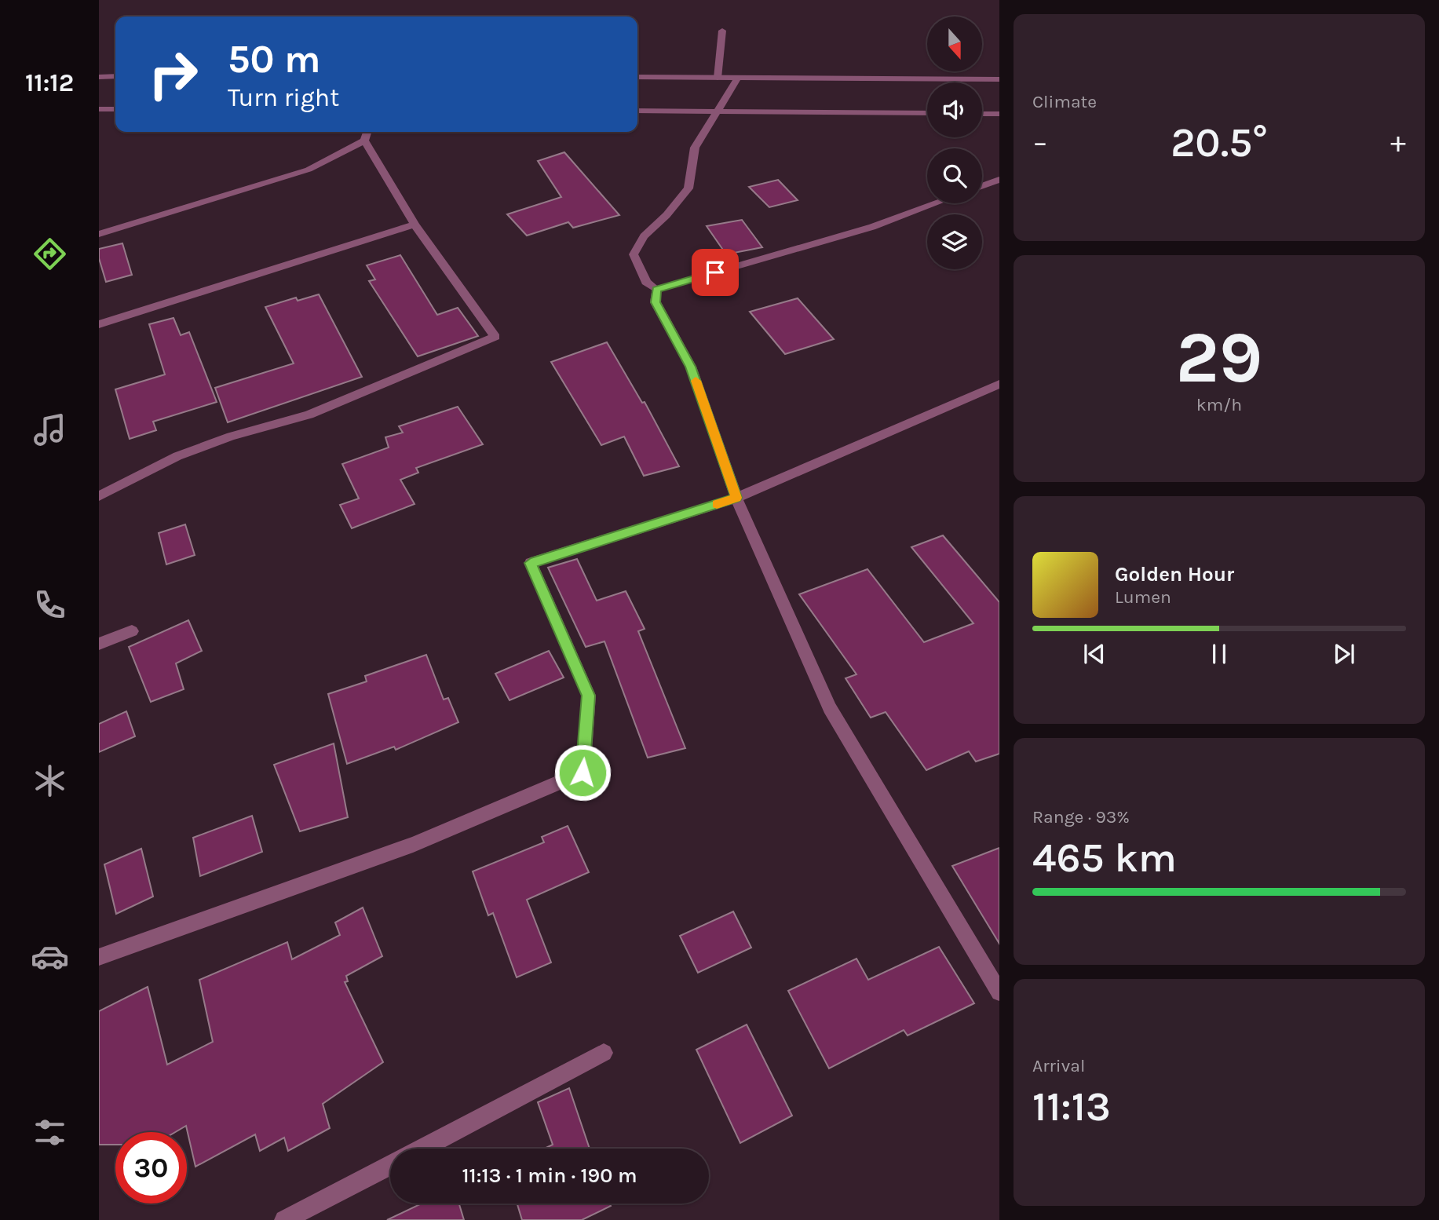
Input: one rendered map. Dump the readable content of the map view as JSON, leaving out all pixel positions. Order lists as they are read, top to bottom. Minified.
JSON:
{"north":"bottom","page":{"tabs":"11:12","tile":["Climate",["29","km/h"],["Range · 93%","465 km"],["Arrival","11:13"]],"turn":["50 m","Turn right"],"heat":["−","20.5°","+"],"song":["Golden Hour","Lumen"],"limit":"30","trip":"11:13 · 1 min · 190 m"}}
